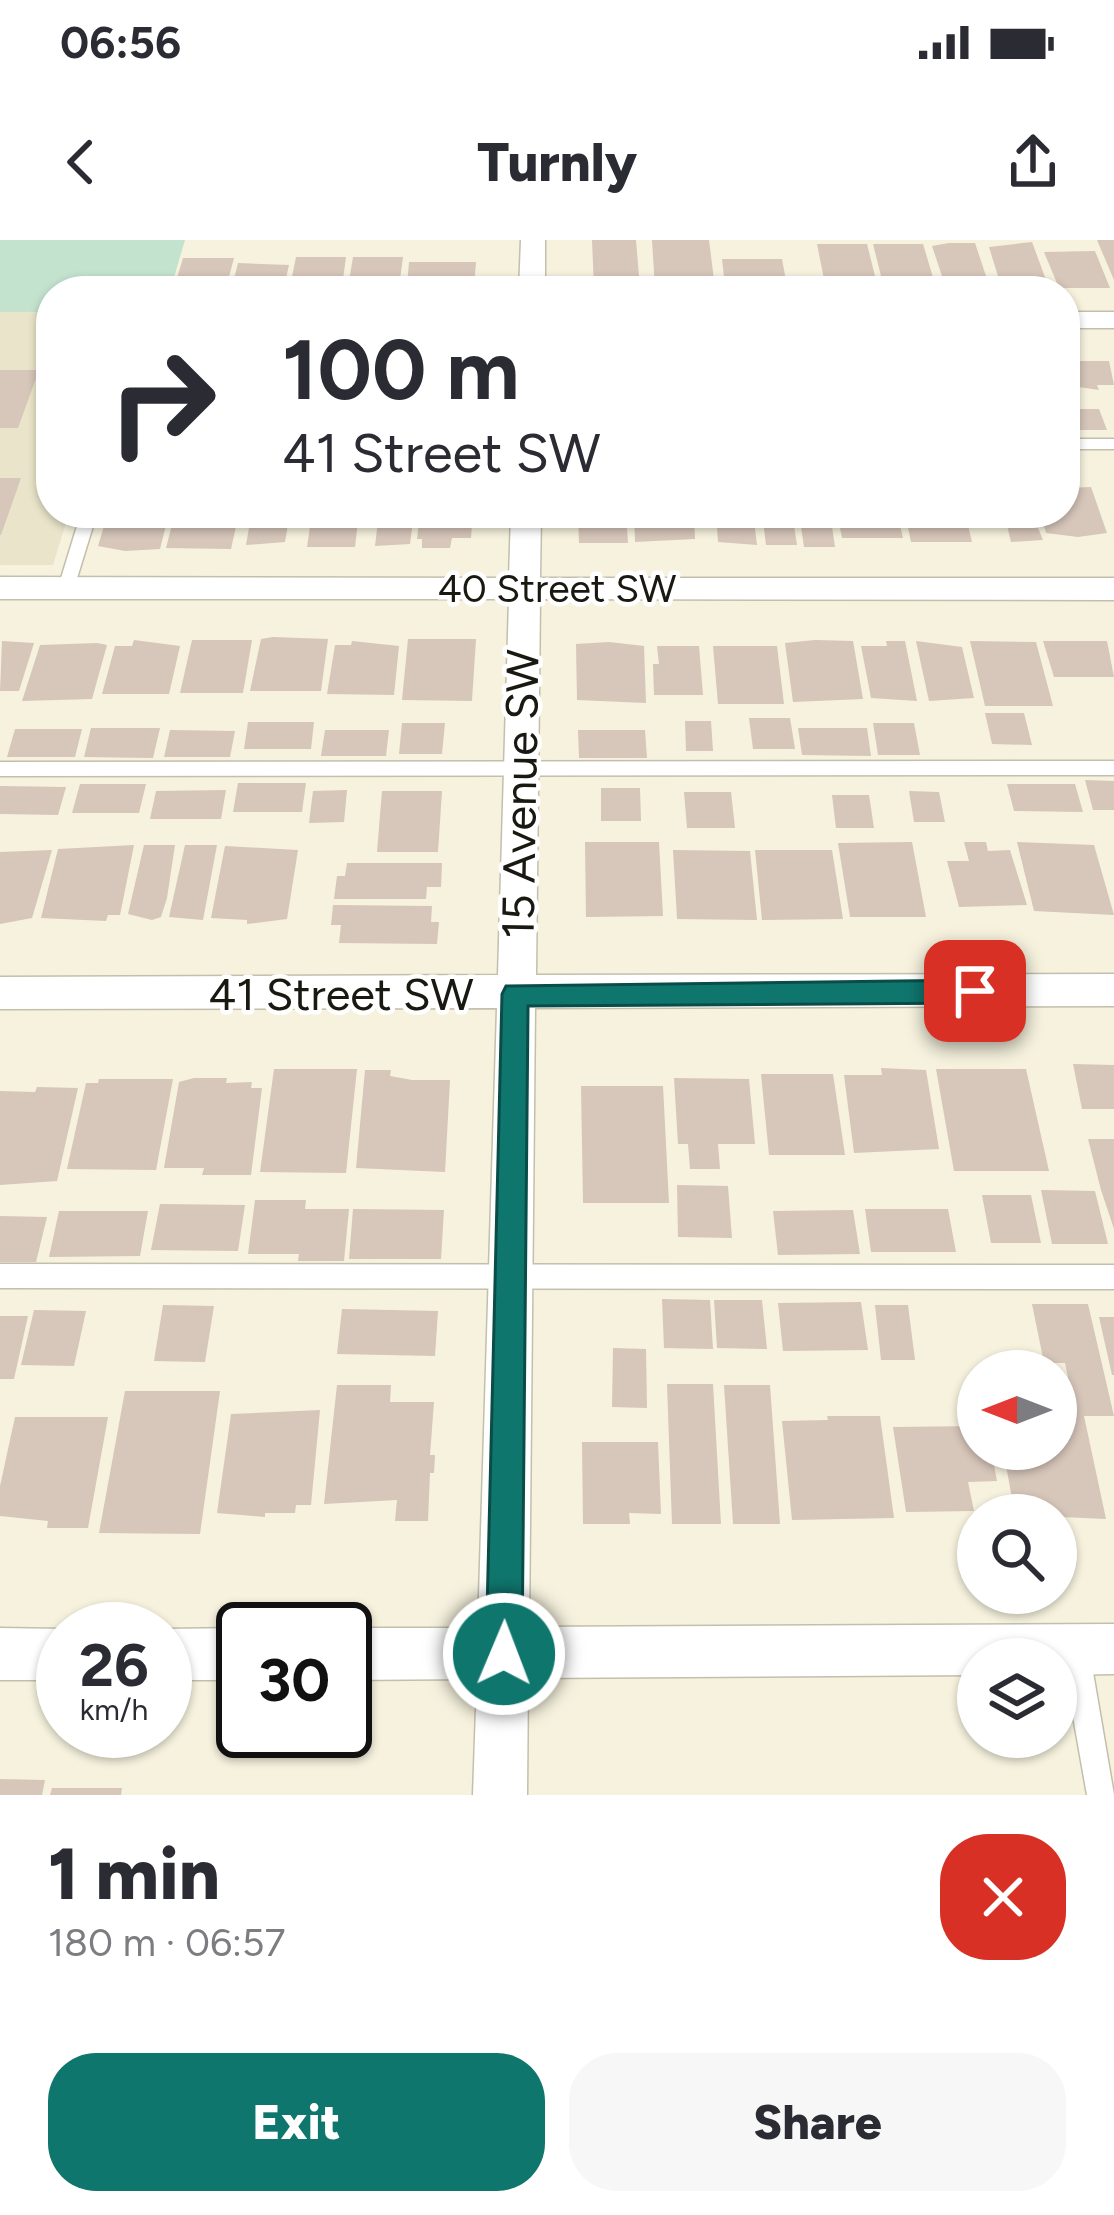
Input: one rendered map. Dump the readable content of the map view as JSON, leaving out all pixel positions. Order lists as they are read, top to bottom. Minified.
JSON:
{"streets":{"street":["40 Street SW","15 Avenue SW","41 Street SW"]},"crossings":[["40 Street SW","15 Avenue SW"],["15 Avenue SW","41 Street SW"]],"north":"left","page":{"status":"06:56","header":"Turnly","turn":["100 m","41 Street SW"],"speed":"26 km/h","limit":"30","heading":["1 min","180 m · 06:57"],"buttons":["Exit","Share"]}}
